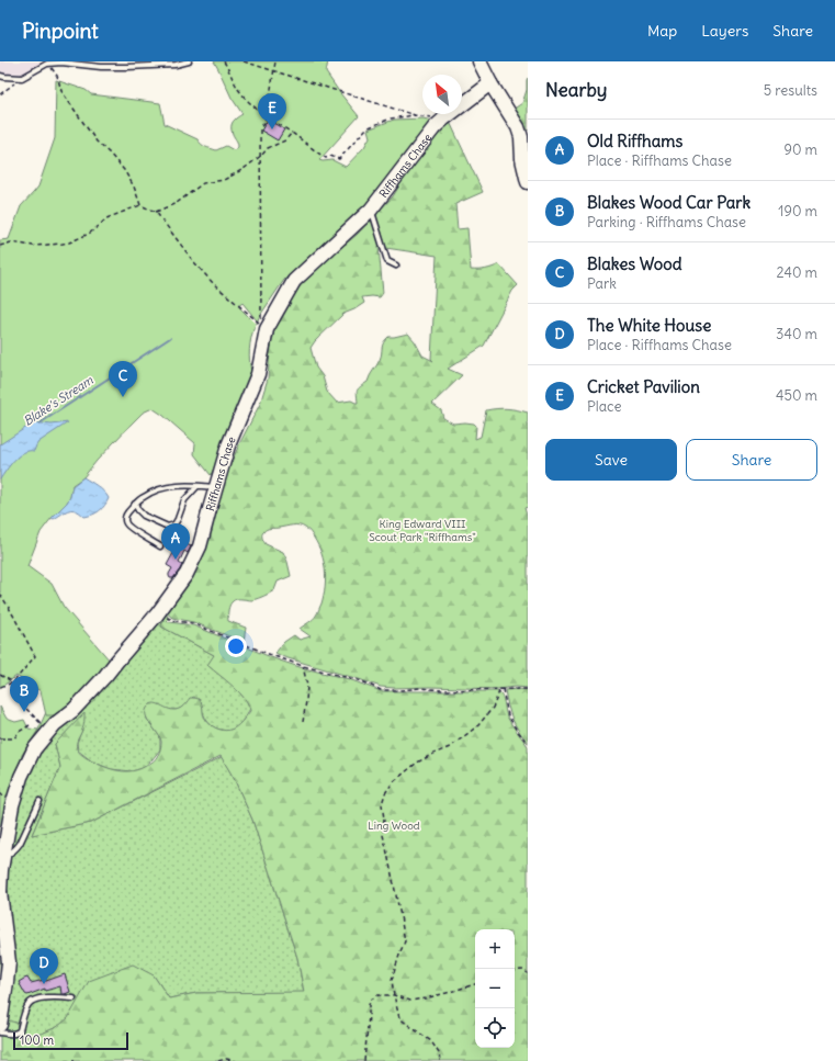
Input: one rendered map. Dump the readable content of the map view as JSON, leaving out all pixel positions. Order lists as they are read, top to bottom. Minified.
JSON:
{"streets":{"street":["Riffhams Chase"]},"water":["Blake's Stream"],"parks":["King Edward VIII Scout Park \"Riffhams\"","Ling Wood"],"scale_bar":"100 m","north":"top left","page":{"header":"Pinpoint","nav":["Map","Layers","Share"],"heading":["Nearby","5 results"],"pins":["E","C","A","B","D"],"list":[{"mark":"A","name":"Old Riffhams","note":"Place · Riffhams Chase","value":"90 m"},{"mark":"B","name":"Blakes Wood Car Park","note":"Parking · Riffhams Chase","value":"190 m"},{"mark":"C","name":"Blakes Wood","note":"Park","value":"240 m"},{"mark":"D","name":"The White House","note":"Place · Riffhams Chase","value":"340 m"},{"mark":"E","name":"Cricket Pavilion","note":"Place","value":"450 m"}],"buttons":["Save","Share"],"map_buttons":["+","−"],"scale":"100 m"}}
